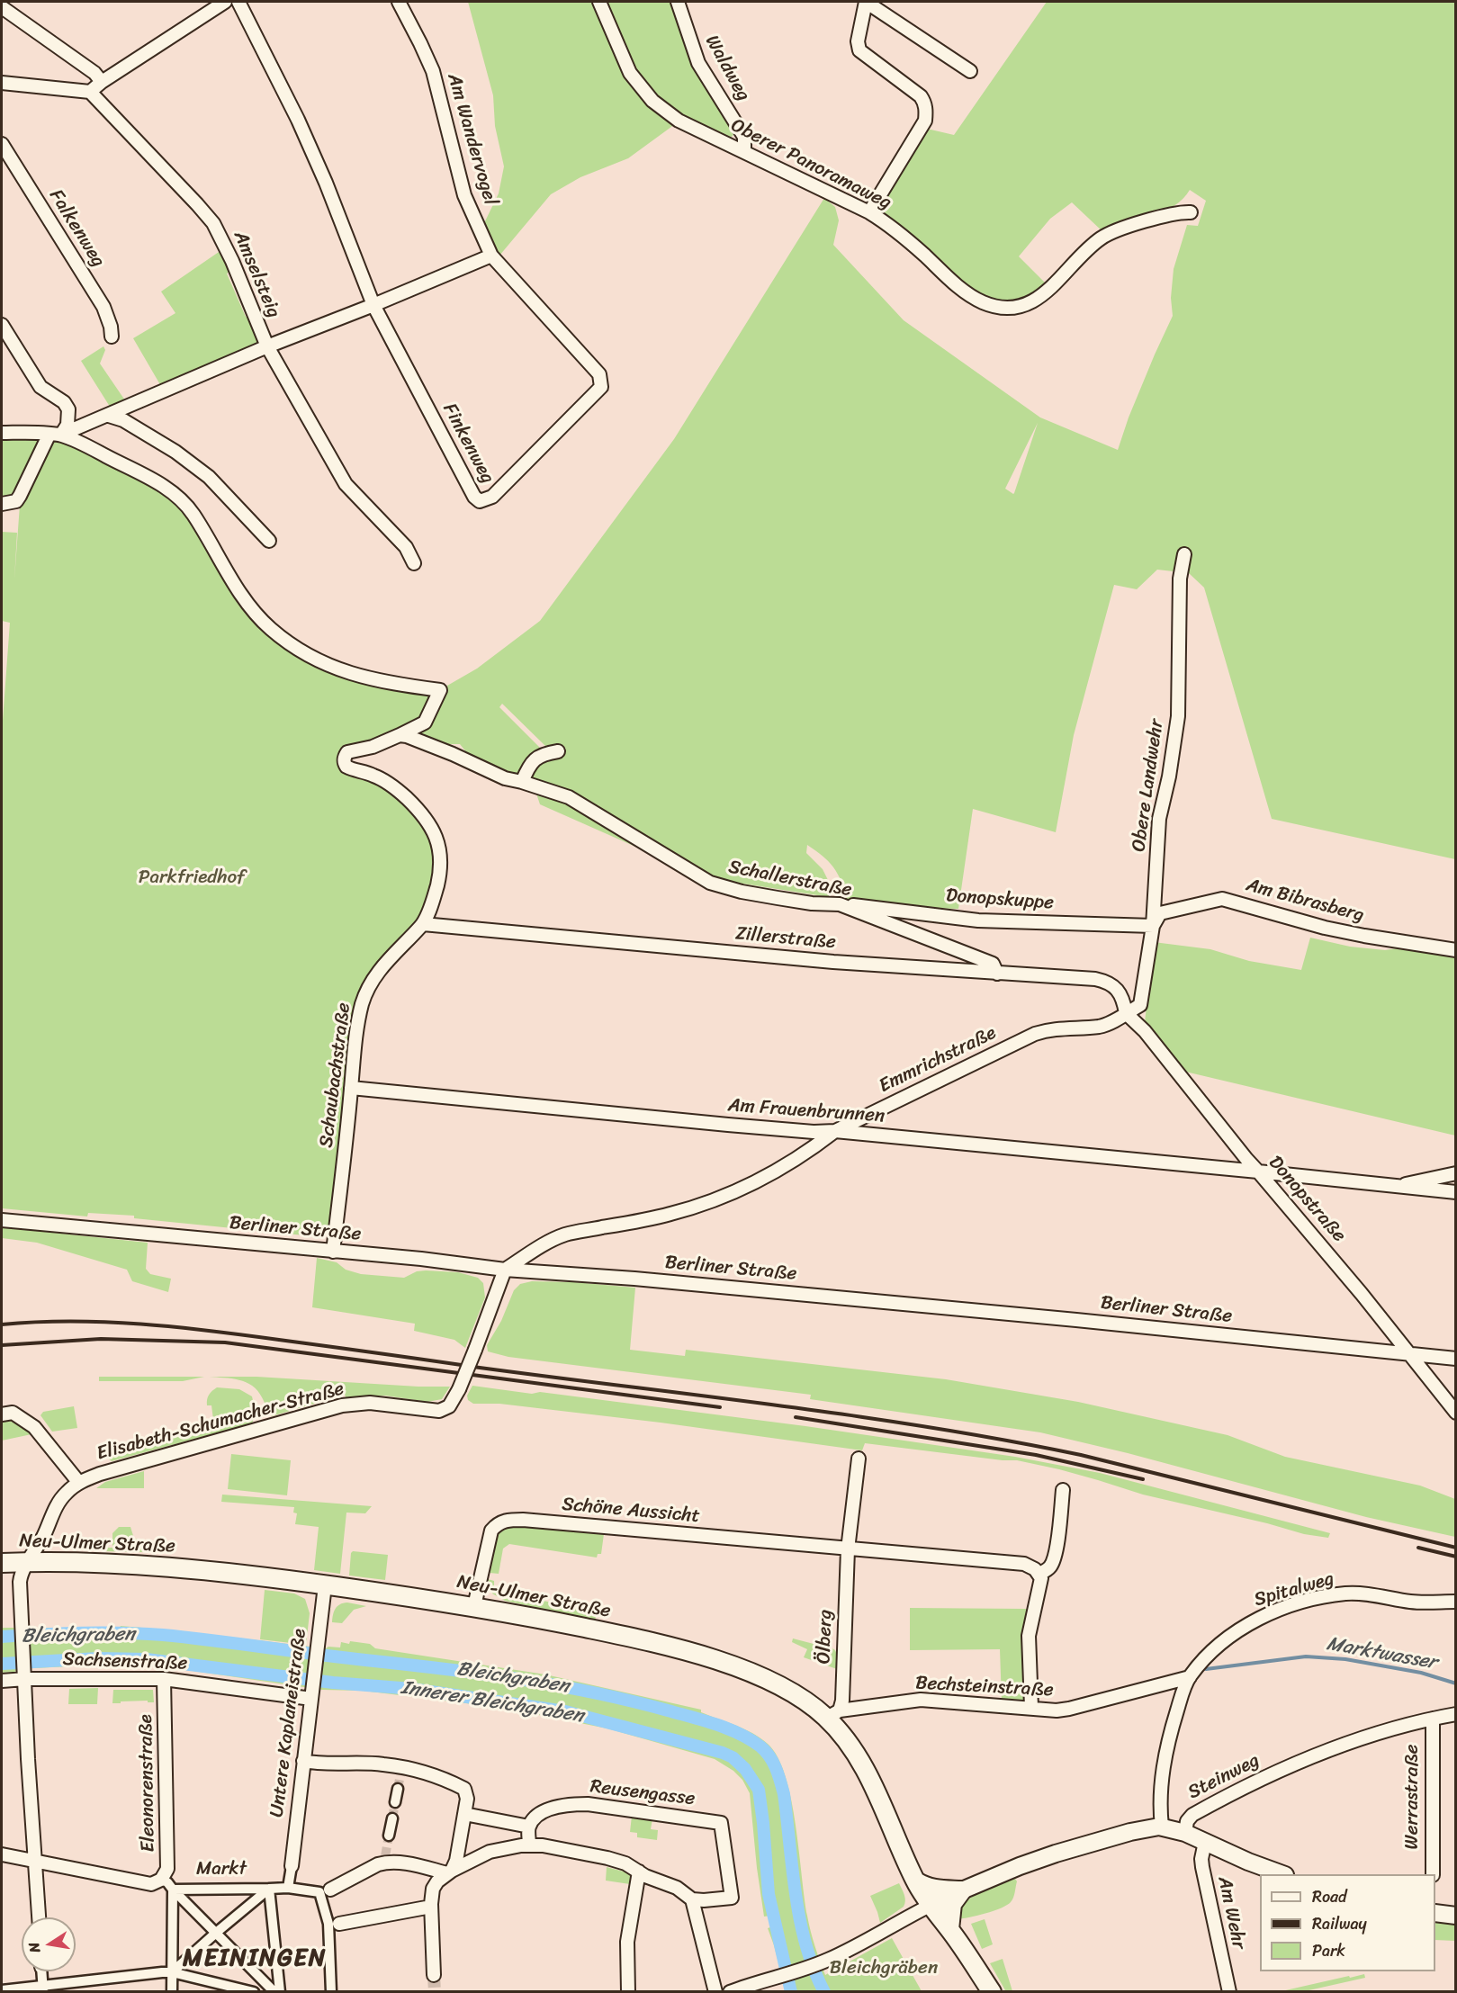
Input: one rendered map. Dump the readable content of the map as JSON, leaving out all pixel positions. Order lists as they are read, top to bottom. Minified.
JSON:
{"streets":{"main road":["Neu-Ulmer Straße"],"street":["Waldweg","Am Wandervogel","Oberer Panoramaweg","Falkenweg","Amselsteig","Finkenweg","Obere Landwehr","Schallerstraße","Donopskuppe","Am Bibrasberg","Zillerstraße","Emmrichstraße","Schaubachstraße","Am Frauenbrunnen","Donopstraße","Berliner Straße","Elisabeth-Schumacher-Straße","Schöne Aussicht","Spitalweg","Ölberg","Sachsenstraße","Bechsteinstraße","Untere Kaplaneistraße","Steinweg","Eleonorenstraße","Reusengasse","Werrastraße","Markt","Am Wehr"]},"crossings":[["Waldweg","Oberer Panoramaweg"],["Am Wandervogel","Finkenweg"],["Obere Landwehr","Donopskuppe"],["Obere Landwehr","Am Bibrasberg"],["Obere Landwehr","Zillerstraße"],["Obere Landwehr","Emmrichstraße"],["Obere Landwehr","Donopstraße"],["Schallerstraße","Donopskuppe"],["Schallerstraße","Zillerstraße"],["Donopskuppe","Am Bibrasberg"],["Zillerstraße","Emmrichstraße"],["Zillerstraße","Schaubachstraße"],["Zillerstraße","Donopstraße"],["Emmrichstraße","Am Frauenbrunnen"],["Emmrichstraße","Donopstraße"],["Emmrichstraße","Berliner Straße"],["Emmrichstraße","Elisabeth-Schumacher-Straße"],["Schaubachstraße","Am Frauenbrunnen"],["Schaubachstraße","Berliner Straße"],["Am Frauenbrunnen","Donopstraße"],["Donopstraße","Berliner Straße"],["Berliner Straße","Elisabeth-Schumacher-Straße"],["Elisabeth-Schumacher-Straße","Neu-Ulmer Straße"],["Elisabeth-Schumacher-Straße","Sachsenstraße"],["Schöne Aussicht","Neu-Ulmer Straße"],["Schöne Aussicht","Ölberg"],["Neu-Ulmer Straße","Ölberg"],["Neu-Ulmer Straße","Bechsteinstraße"],["Neu-Ulmer Straße","Untere Kaplaneistraße"],["Spitalweg","Bechsteinstraße"],["Ölberg","Bechsteinstraße"],["Sachsenstraße","Untere Kaplaneistraße"],["Sachsenstraße","Eleonorenstraße"],["Steinweg","Werrastraße"],["Eleonorenstraße","Markt"]],"districts":["MEININGEN"],"water":["Bleichgraben","Marktwasser","Innerer Bleichgraben"],"parks":["Parkfriedhof","Bleichgräben"],"legend":["Road","Railway","Park"],"north":"left"}
